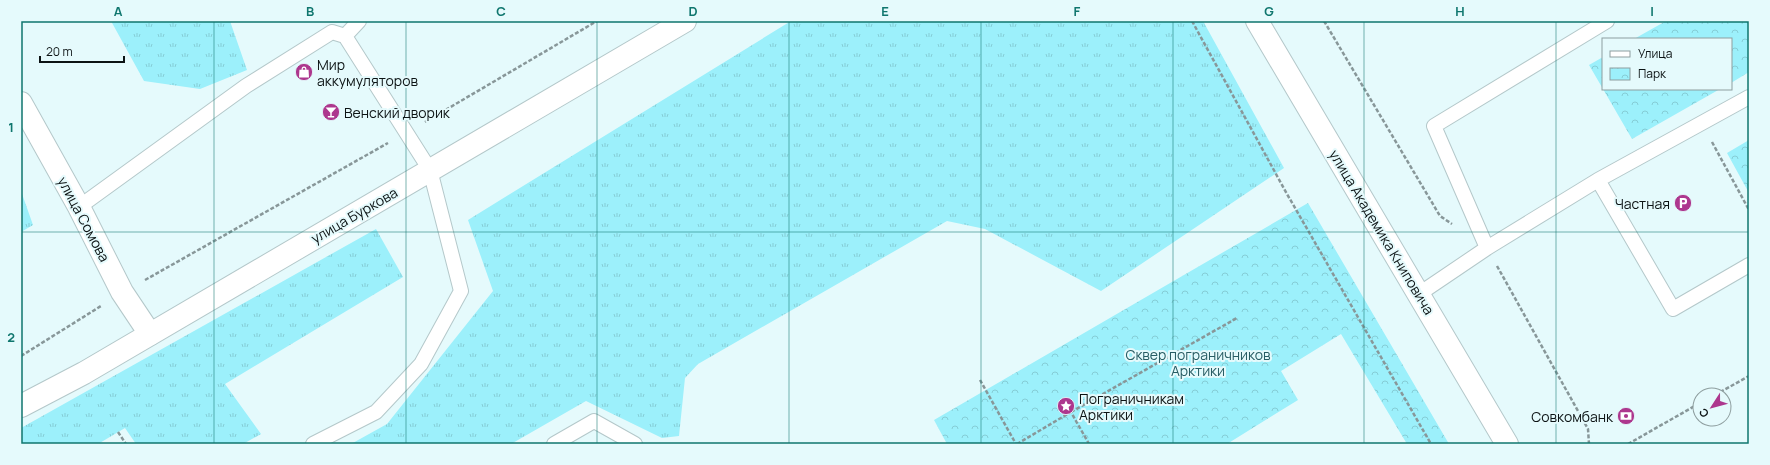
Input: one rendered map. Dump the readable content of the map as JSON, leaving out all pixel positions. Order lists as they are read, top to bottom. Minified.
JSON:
{"streets":{"street":["улица Буркова","улица Сомова","улица Академика Книповича"]},"crossings":[["улица Буркова","улица Сомова"]],"parks":["Сквер пограничников Арктики"],"places":{"shop":["Мир аккумуляторов"],"bar":["Венский дворик"],"parking":["Частная"],"place":["Пограничникам Арктики"],"bank":["Совкомбанк"]},"legend":["Улица","Парк"],"scale_bar":"20 m","north":"bottom left","grid":{"columns":["A","B","C","D","E","F","G","H","I"],"rows":["1","2"]}}
